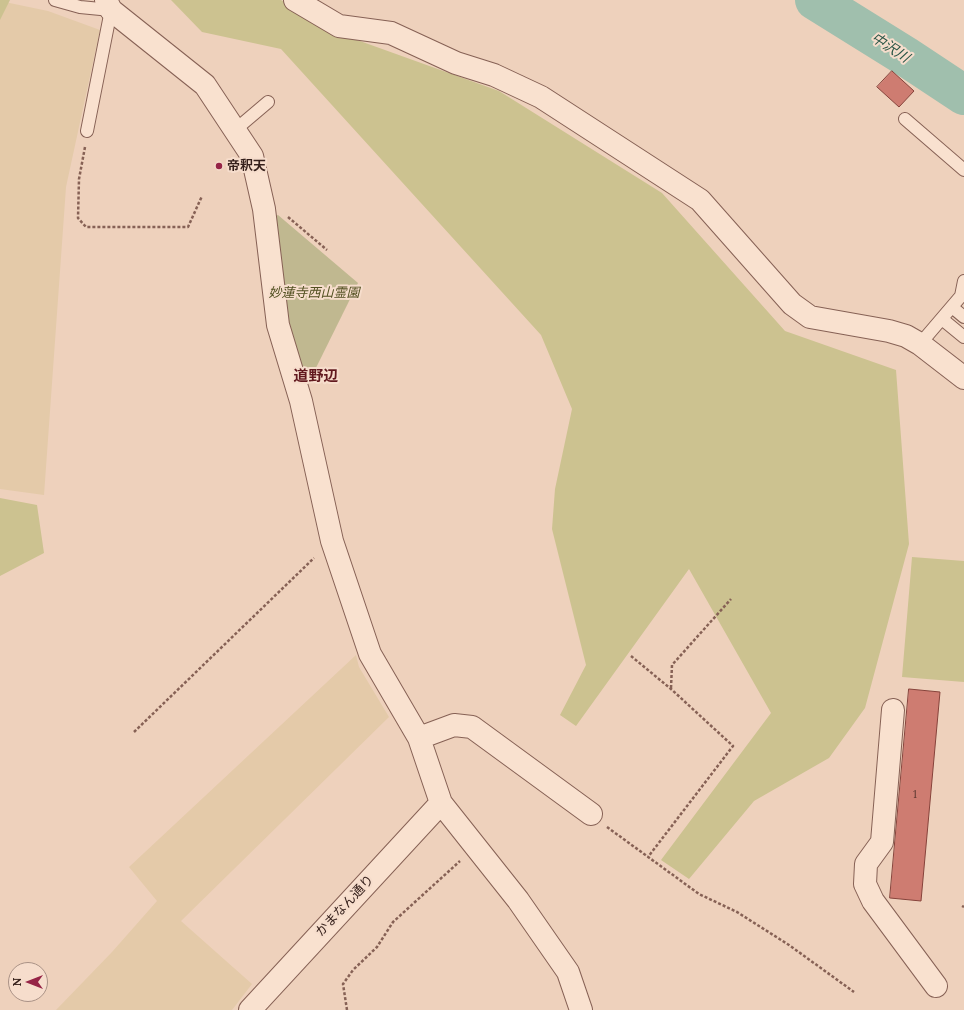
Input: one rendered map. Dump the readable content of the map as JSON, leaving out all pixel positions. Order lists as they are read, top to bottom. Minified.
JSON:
{"streets":{"street":["かまなん通り"]},"districts":["道野辺"],"water":["中沢川"],"parks":["妙蓮寺西山霊園"],"places":["帝釈天"],"house_numbers":["1"],"north":"left"}
